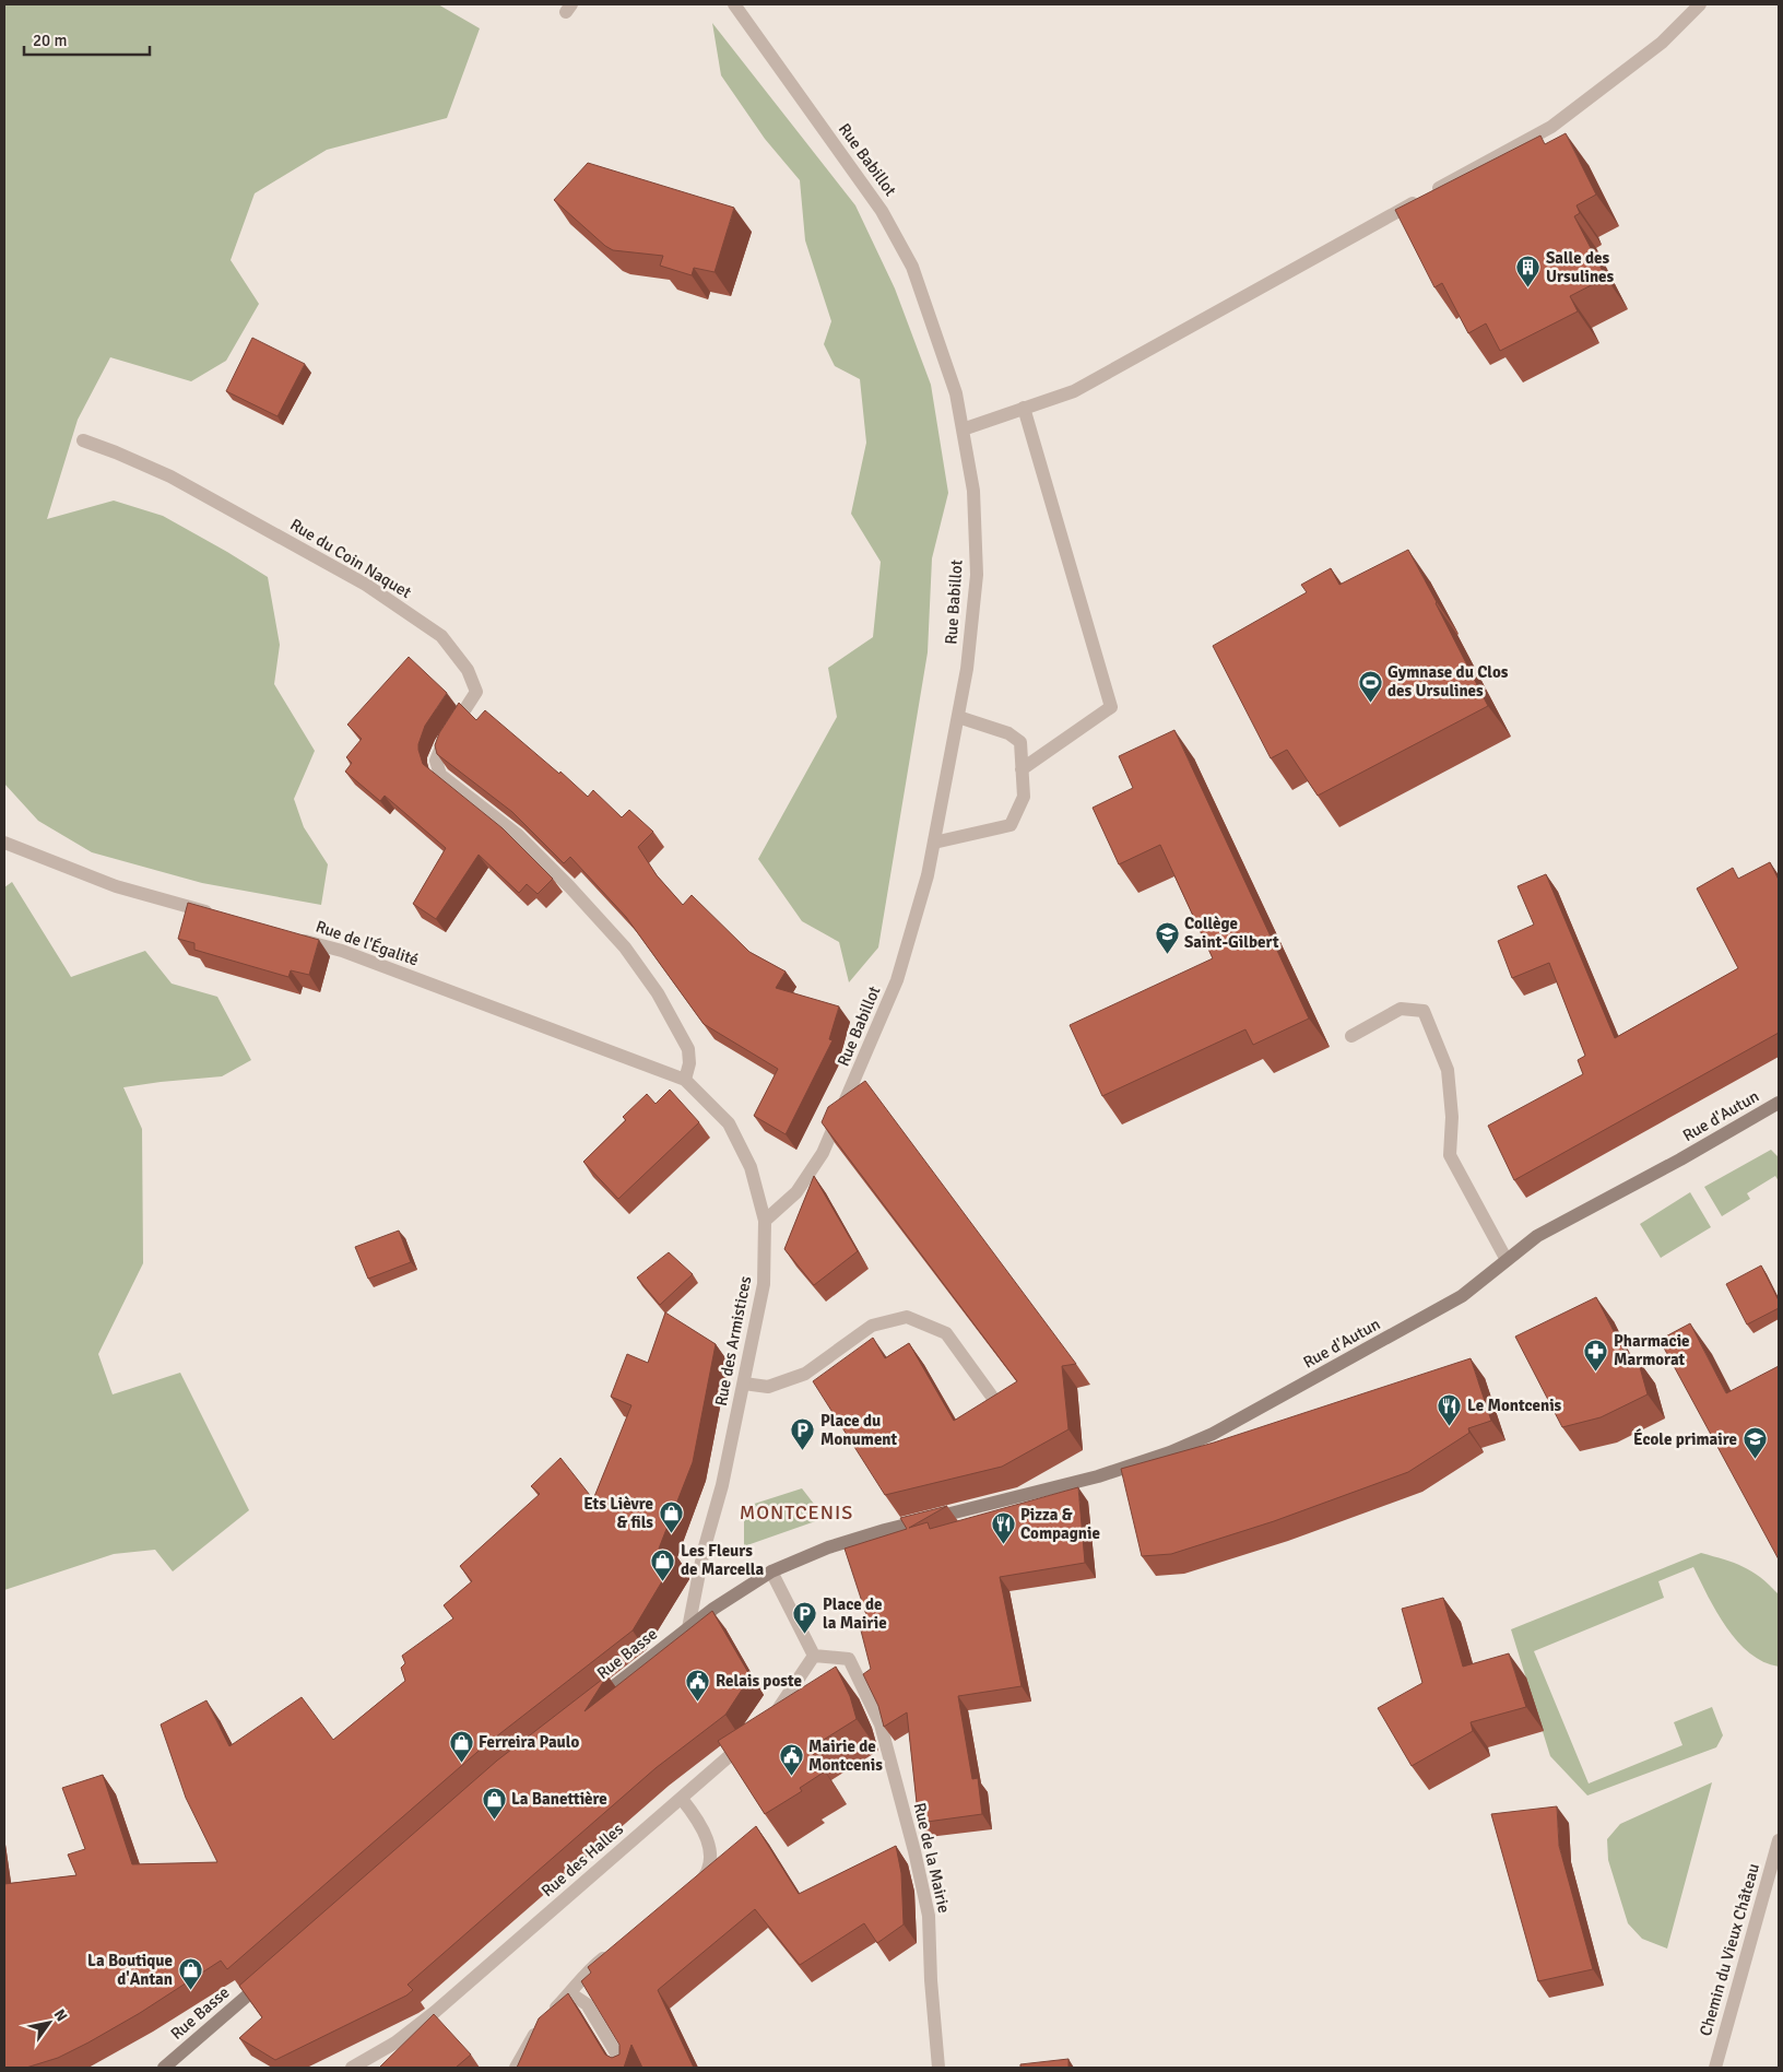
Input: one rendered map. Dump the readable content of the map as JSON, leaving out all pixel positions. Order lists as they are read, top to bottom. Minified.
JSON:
{"streets":{"main road":["Rue d'Autun","Rue Basse"],"street":["Rue Babillot","Rue du Coin Naquet","Rue de l'Égalité","Rue des Armistices","Rue de la Mairie","Rue des Halles","Chemin du Vieux Château"]},"crossings":[["Rue Babillot","Rue des Armistices"],["Rue du Coin Naquet","Rue de l'Égalité"],["Rue du Coin Naquet","Rue des Armistices"],["Rue de l'Égalité","Rue des Armistices"],["Rue des Armistices","Rue Basse"],["Rue de la Mairie","Rue des Halles"]],"districts":["MONTCENIS"],"places":{"building":["Salle des Ursulines"],"sports":["Gymnase du Clos des Ursulines"],"school or university":["Collège Saint-Gilbert","École primaire"],"pharmacy":["Pharmacie Marmorat"],"restaurant":["Le Montcenis","Pizza & Compagnie"],"parking":["Place du Monument","Place de la Mairie"],"shop":["Ets Lièvre & fils","Les Fleurs de Marcella","Ferreira Paulo","La Banettière","La Boutique d'Antan"],"public building":["Relais poste","Mairie de Montcenis"]},"scale_bar":"20 m","north":"top right"}
